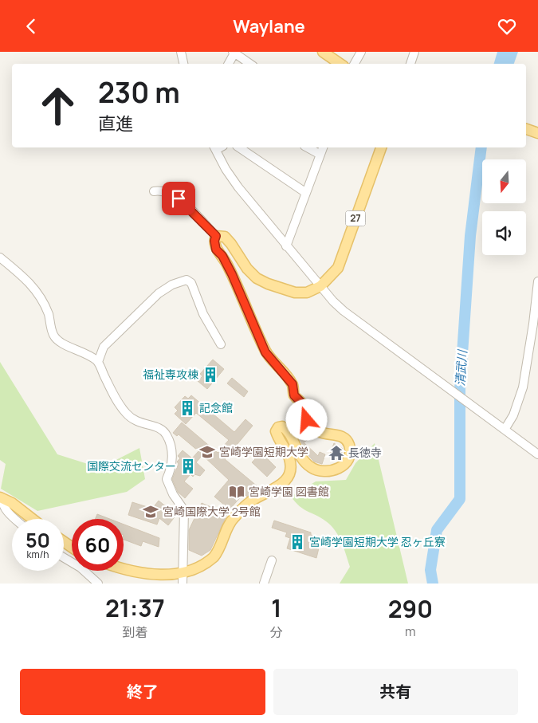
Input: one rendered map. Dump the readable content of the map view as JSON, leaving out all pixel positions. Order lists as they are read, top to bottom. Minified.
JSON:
{"streets":{"main road":["27"]},"water":["清武川"],"places":{"building":["福祉専攻棟","記念館","国際交流センター","宮崎学園短期大学 忍ヶ丘寮"],"school or university":["宮崎学園短期大学","宮崎国際大学 2号館"],"temple":["長徳寺"],"library":["宮崎学園 図書館"]},"north":"bottom","page":{"header":"Waylane","turn":["230 m","直進"],"speed":"50 km/h","limit":"60","eta":["21:37","到着","1","分","290","m"],"buttons":["終了","共有"]}}
